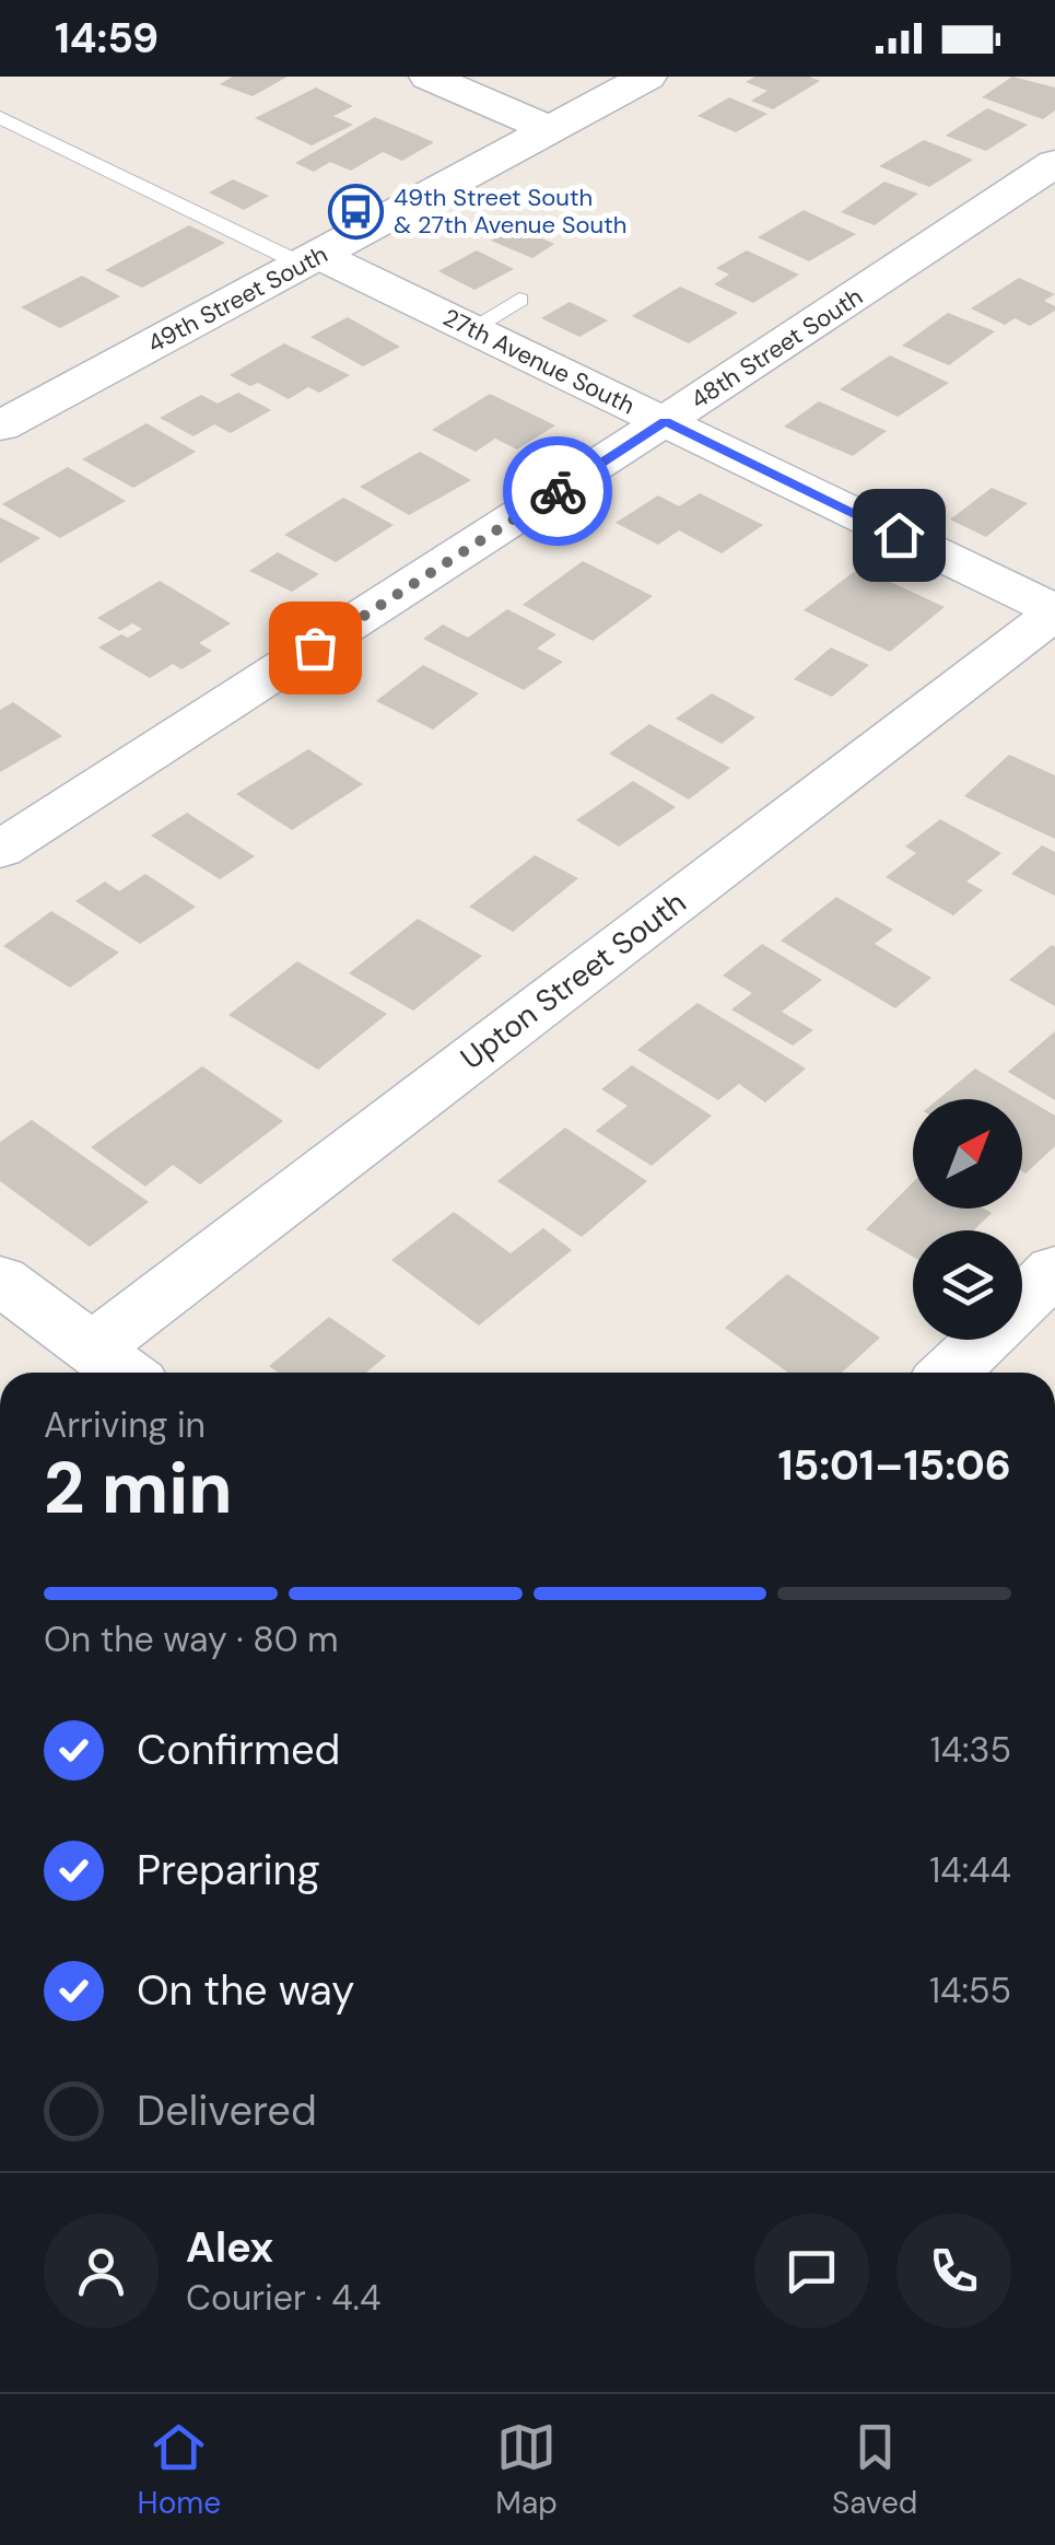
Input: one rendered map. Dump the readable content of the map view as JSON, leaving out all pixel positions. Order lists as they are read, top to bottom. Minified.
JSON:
{"streets":{"street":["49th Street South","48th Street South","27th Avenue South","Upton Street South"]},"crossings":[["49th Street South","27th Avenue South"],["48th Street South","27th Avenue South"],["27th Avenue South","Upton Street South"]],"places":{"bus stop":["49th Street South & 27th Avenue South"]},"north":"top right","page":{"status":"14:59","heading":["2 min","Arriving in","15:01–15:06"],"panel":["Alex","Courier · 4.4"],"bar":"On the way · 80 m","list":[["Confirmed","14:35"],["Preparing","14:44"],["On the way","14:55"],"Delivered"],"tabs":["Home","Map","Saved"]}}
